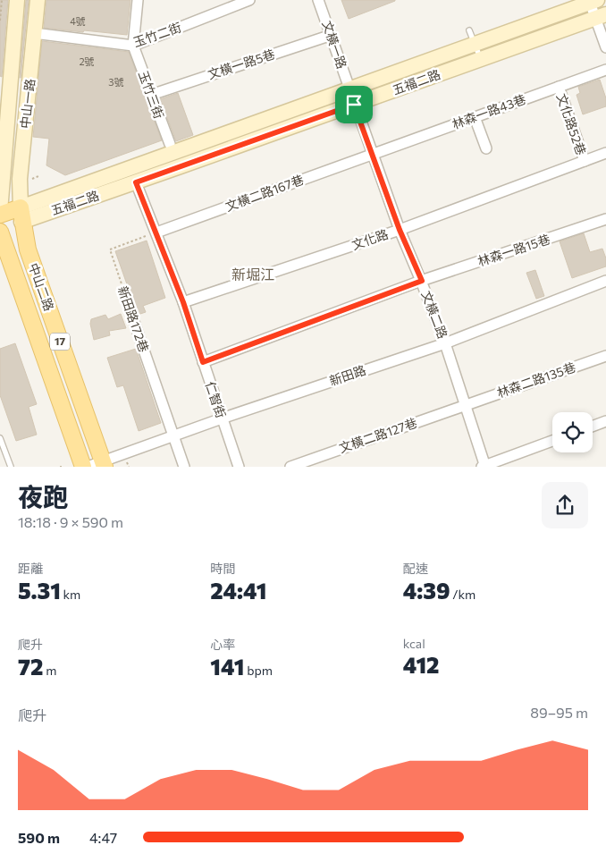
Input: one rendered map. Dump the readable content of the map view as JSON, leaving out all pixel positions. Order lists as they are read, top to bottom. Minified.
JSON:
{"streets":{"main road":["五福二路","中山二路","17"],"street":["玉竹二街","文橫一路","文橫一路5巷","玉竹三街","中山一路","林森一路43巷","文化路52巷","文橫二路167巷","文化路","林森一路15巷","文橫二路","新田路172巷","新田路","林森二路135巷","仁智街","文橫二路127巷"]},"crossings":[["玉竹二街","玉竹三街"],["玉竹二街","中山一路"],["文橫一路","文橫一路5巷"],["文橫一路","五福二路"],["文橫一路","文橫二路"],["文橫一路5巷","玉竹三街"],["五福二路","中山一路"],["五福二路","中山二路"],["五福二路","文橫二路"],["五福二路","仁智街"],["中山一路","中山二路"],["林森一路43巷","文化路52巷"],["林森一路43巷","文橫二路167巷"],["林森一路43巷","文橫二路"],["文化路52巷","文化路"],["文橫二路167巷","文橫二路"],["文橫二路167巷","新田路172巷"],["文橫二路167巷","仁智街"],["文化路","文橫二路"],["文化路","仁智街"],["林森一路15巷","文橫二路"],["林森一路15巷","仁智街"],["中山二路","新田路"],["文橫二路","新田路"],["文橫二路","林森二路135巷"],["文橫二路","文橫二路127巷"],["新田路172巷","新田路"],["新田路172巷","仁智街"],["新田路","仁智街"],["林森二路135巷","文橫二路127巷"]],"districts":["新堀江"],"house_numbers":["4號","2號","3號"],"page":{"heading":["夜跑","18:18 · 9 × 590 m"],"stats":[["距離","5.31 km"],["時間","24:41"],["配速","4:39 /km"],["爬升","72 m"],["心率","141 bpm"],["kcal","412"]],"chart":["爬升","89–95 m"],"list":[{"name":"590 m","note":"4:47"}]}}
